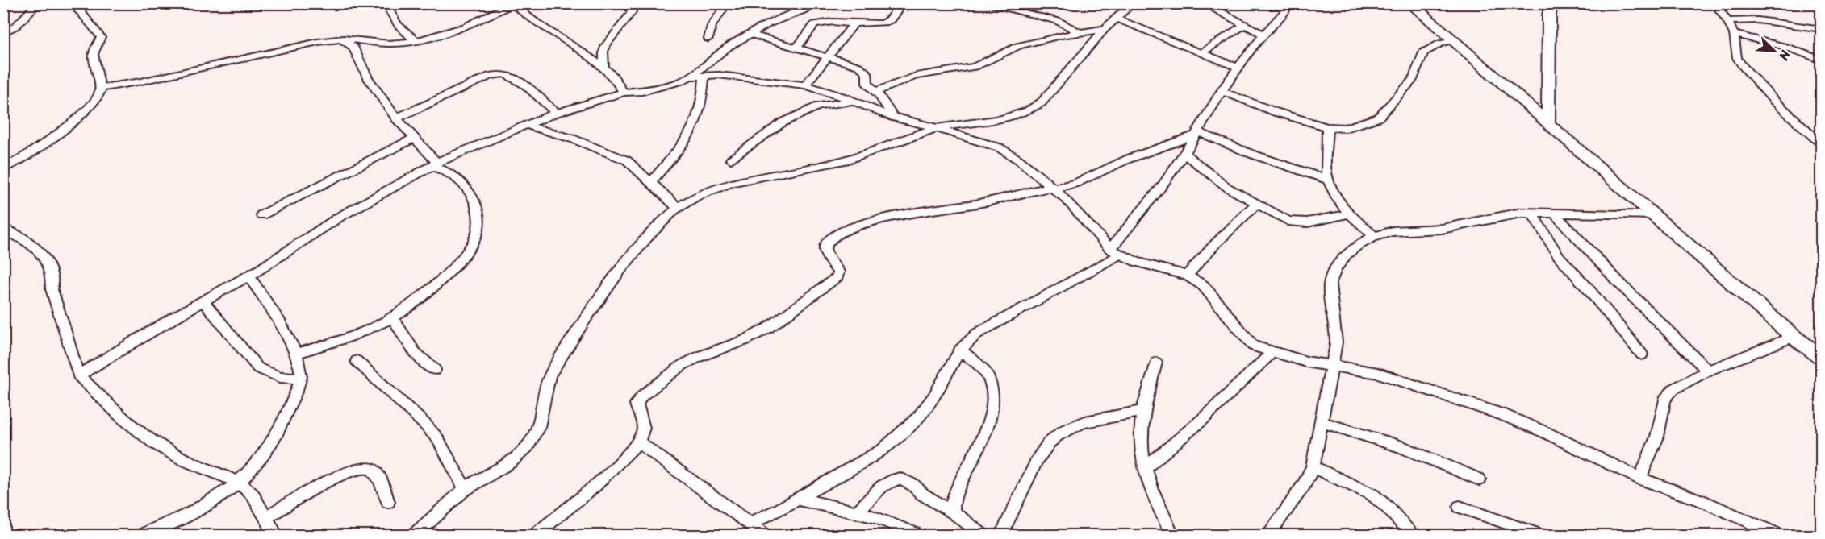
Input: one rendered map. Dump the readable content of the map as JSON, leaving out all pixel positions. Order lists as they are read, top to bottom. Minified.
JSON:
{"north":"bottom right"}
